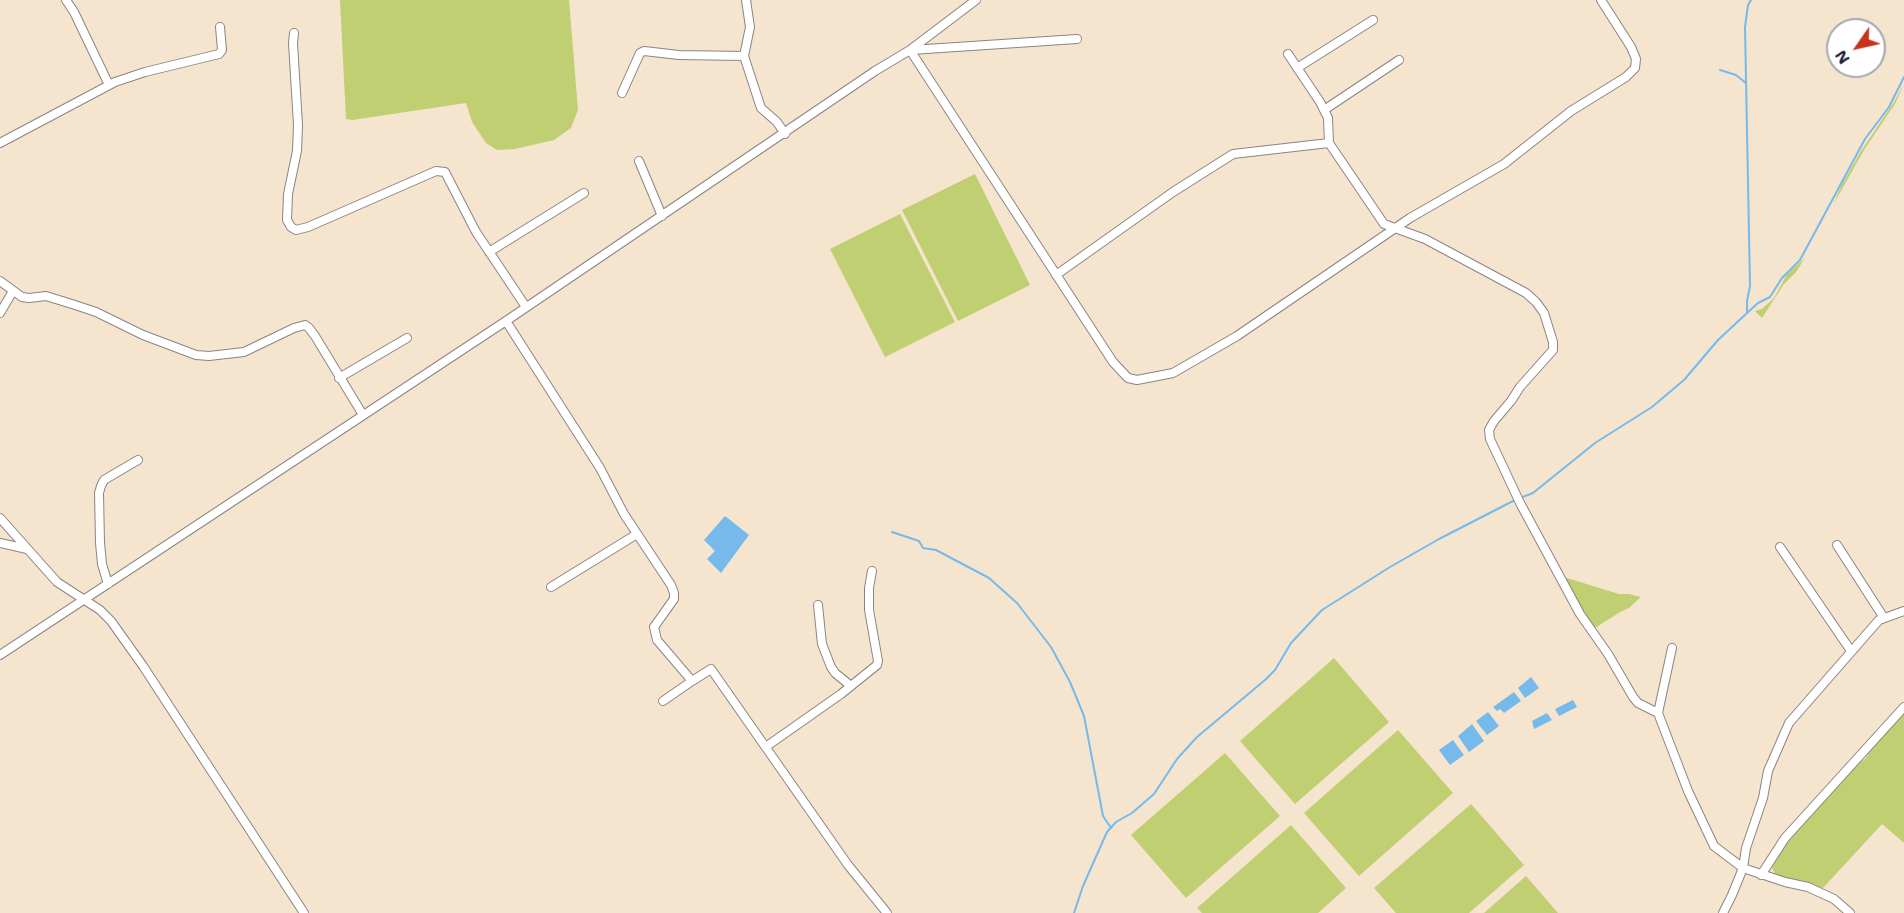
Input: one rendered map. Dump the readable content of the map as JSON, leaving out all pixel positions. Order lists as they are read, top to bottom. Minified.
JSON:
{"north":"bottom left"}
